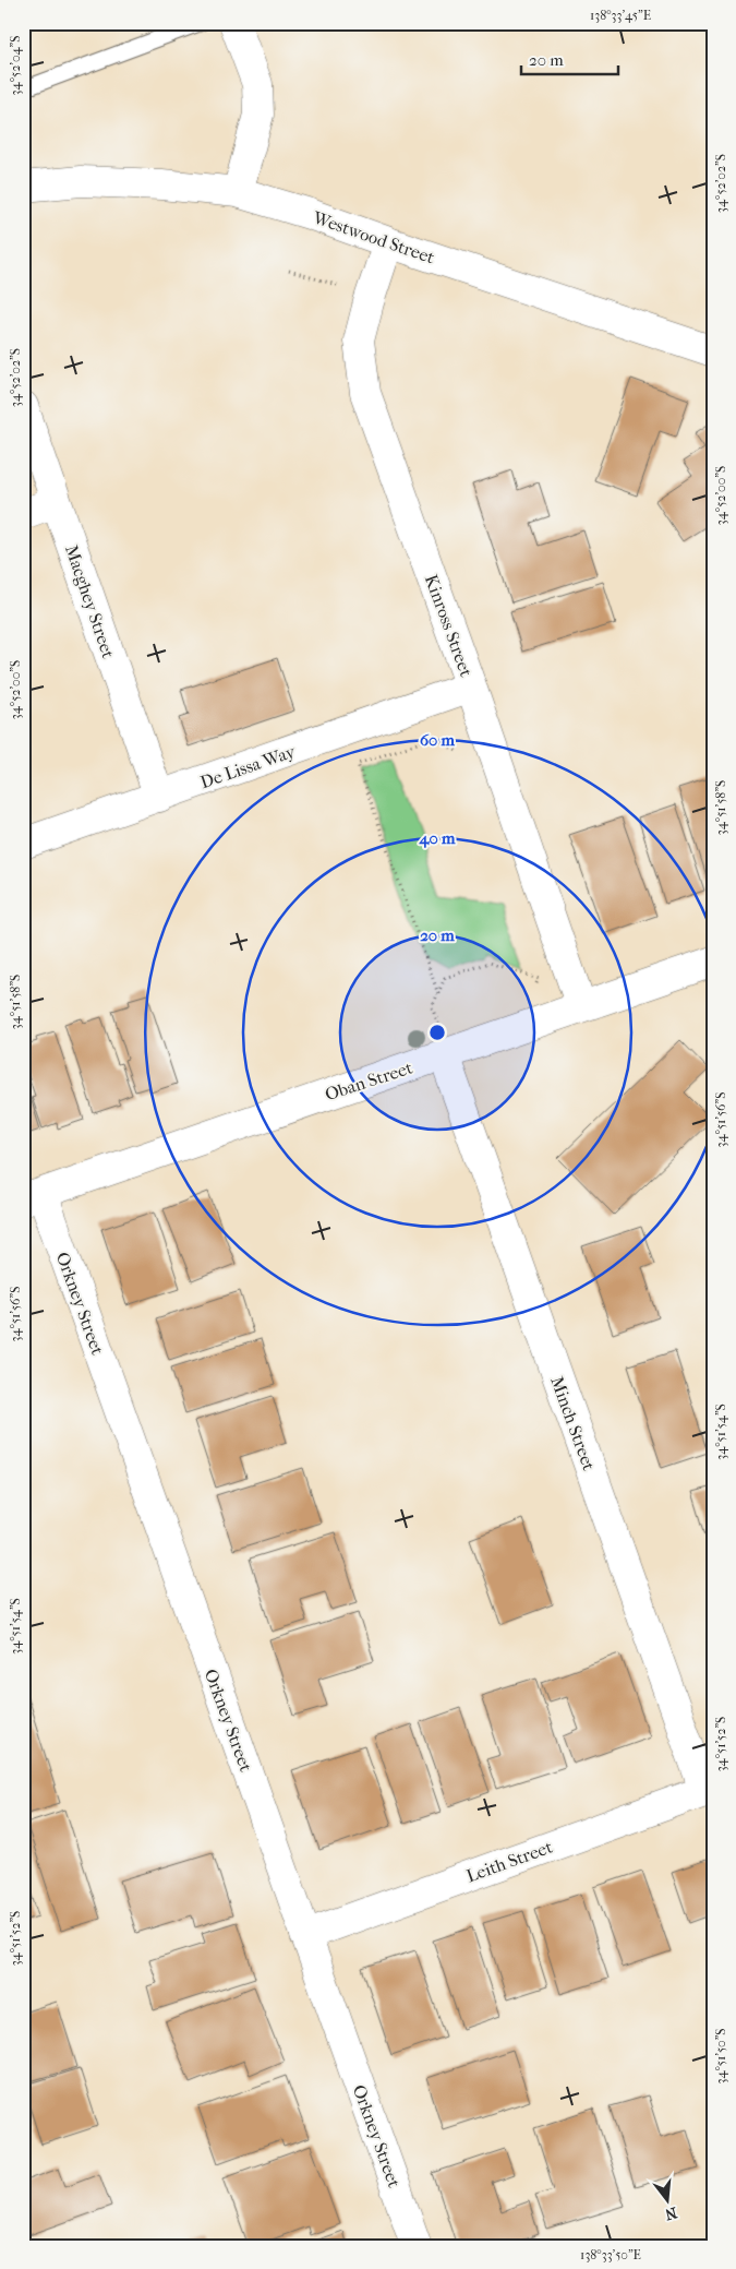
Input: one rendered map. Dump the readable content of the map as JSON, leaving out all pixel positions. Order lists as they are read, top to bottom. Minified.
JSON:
{"streets":{"street":["Westwood Street","Macghey Street","Kinross Street","De Lissa Way","Oban Street","Orkney Street","Minch Street","Leith Street"]},"crossings":[["Westwood Street","Kinross Street"],["Macghey Street","De Lissa Way"],["Kinross Street","De Lissa Way"],["Kinross Street","Oban Street"],["Oban Street","Orkney Street"],["Oban Street","Minch Street"],["Orkney Street","Leith Street"],["Minch Street","Leith Street"]],"scale_bar":"20 m","north":"bottom","coordinates":["138°33'45\"E","34°52'04\"S","34°52'02\"S","34°52'00\"S","34°51'58\"S","34°51'56\"S","34°51'54\"S","34°51'52\"S","34°51'50\"S","138°33'50\"E"],"rings":["60 m","40 m","20 m"]}
